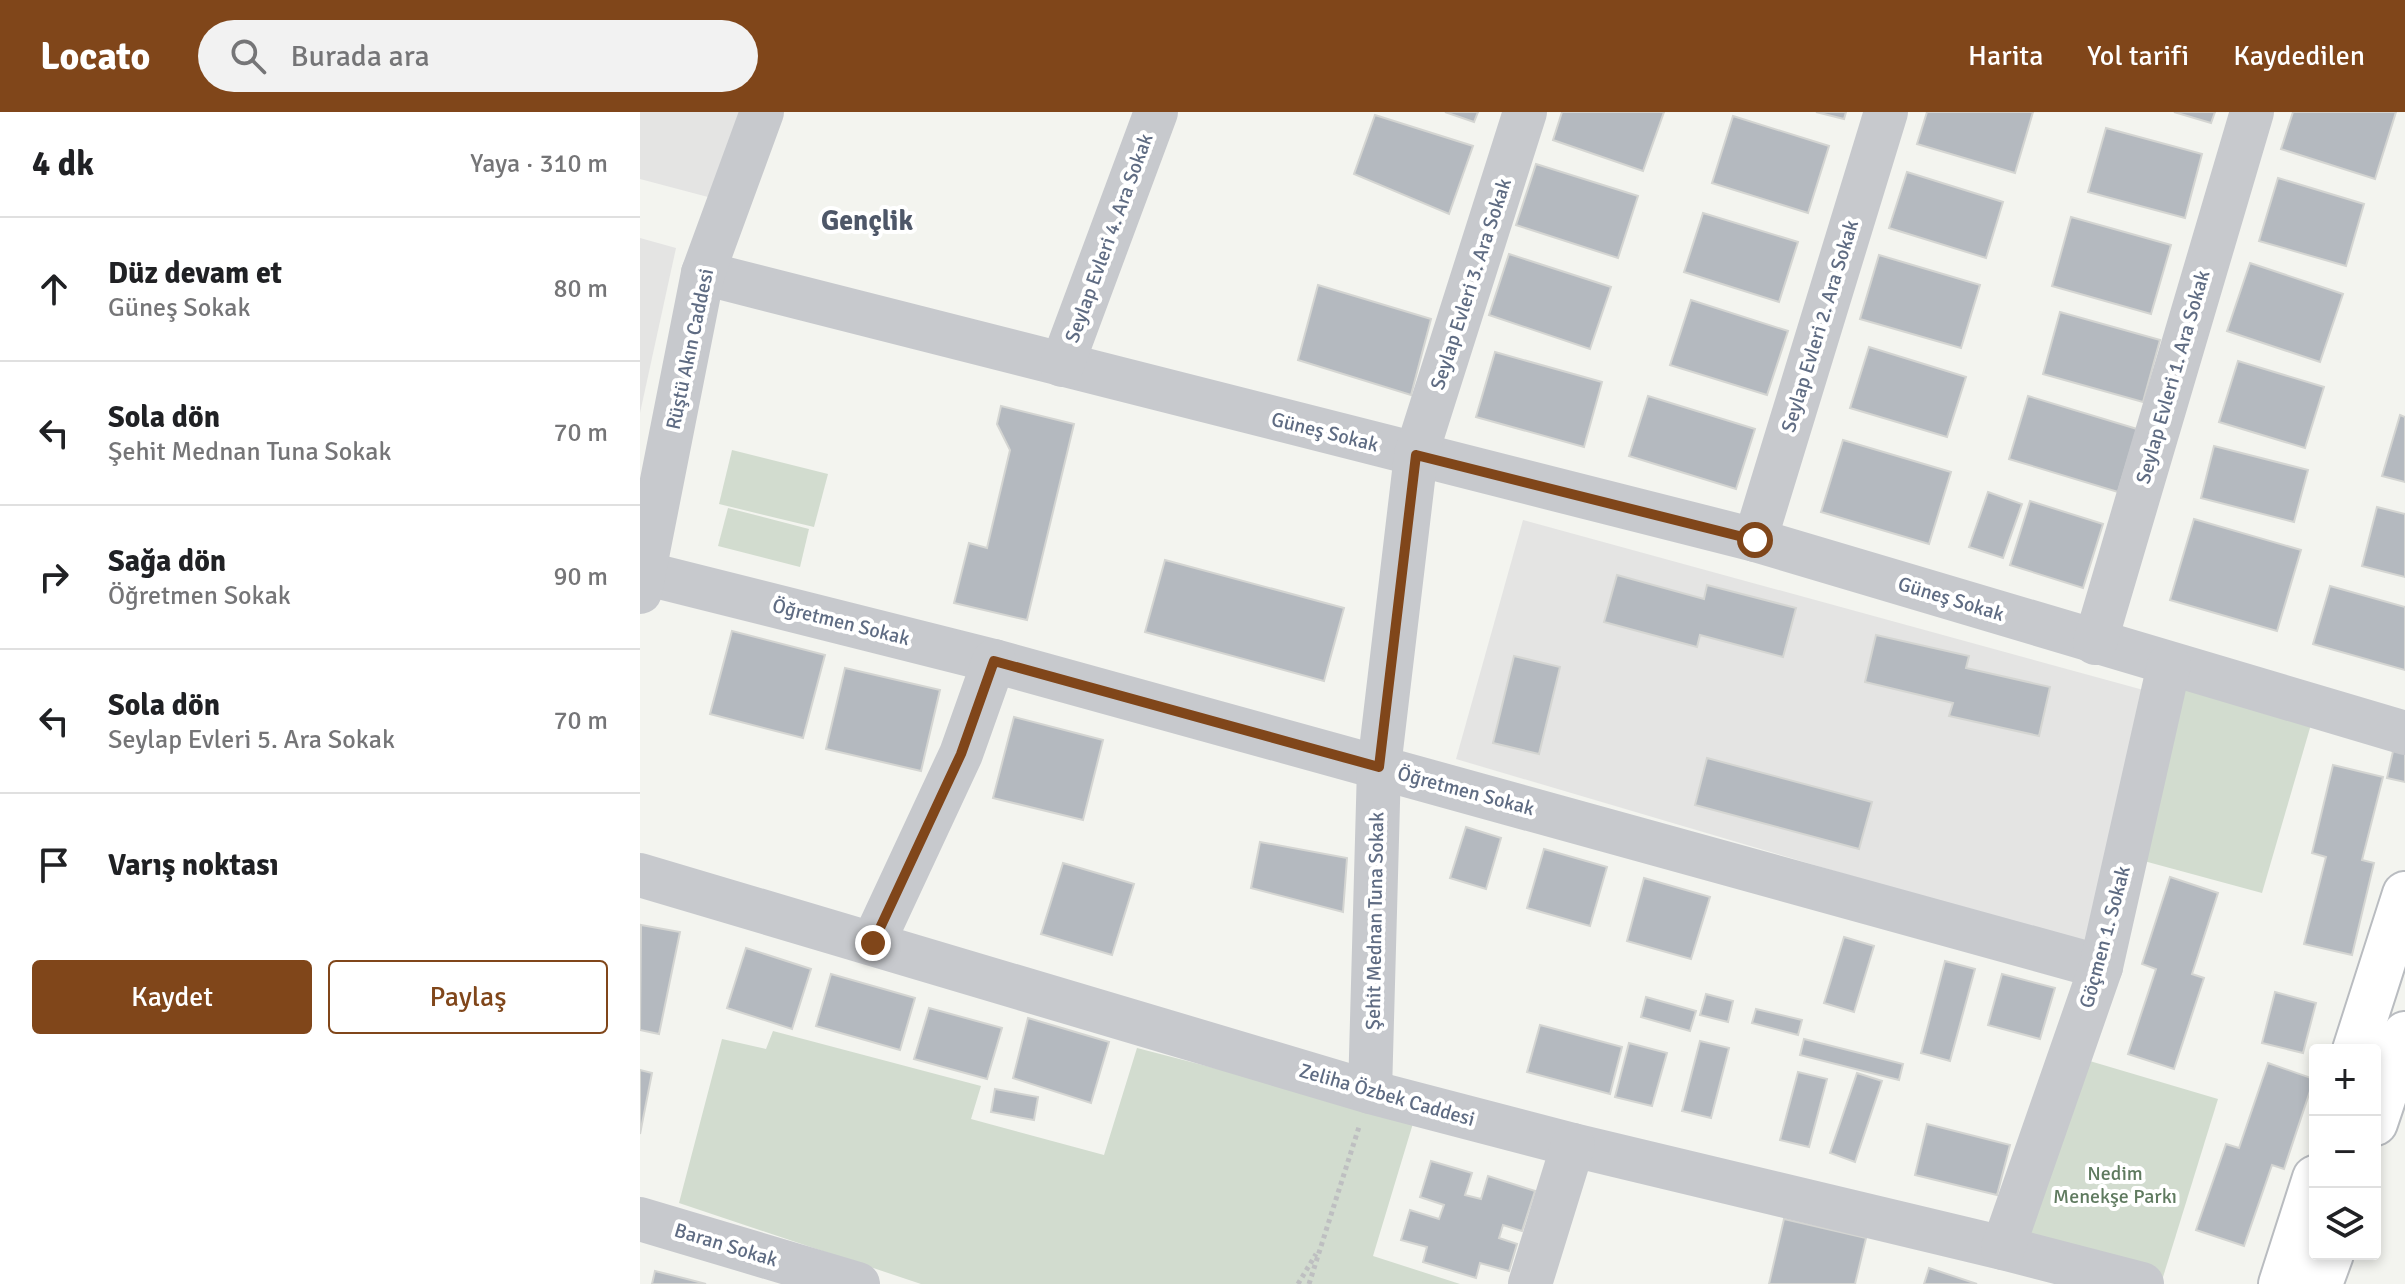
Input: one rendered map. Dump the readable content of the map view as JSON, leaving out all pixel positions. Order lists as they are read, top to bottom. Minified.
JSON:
{"streets":{"street":["Seylap Evleri 4. Ara Sokak","Seylap Evleri 3. Ara Sokak","Seylap Evleri 2. Ara Sokak","Rüştü Akın Caddesi","Seylap Evleri 1. Ara Sokak","Güneş Sokak","Öğretmen Sokak","Şehit Mednan Tuna Sokak","Göçmen 1. Sokak","Zeliha Özbek Caddesi","Baran Sokak"]},"crossings":[["Seylap Evleri 4. Ara Sokak","Güneş Sokak"],["Seylap Evleri 3. Ara Sokak","Güneş Sokak"],["Seylap Evleri 3. Ara Sokak","Şehit Mednan Tuna Sokak"],["Seylap Evleri 2. Ara Sokak","Güneş Sokak"],["Rüştü Akın Caddesi","Güneş Sokak"],["Rüştü Akın Caddesi","Öğretmen Sokak"],["Seylap Evleri 1. Ara Sokak","Güneş Sokak"],["Güneş Sokak","Şehit Mednan Tuna Sokak"],["Güneş Sokak","Göçmen 1. Sokak"],["Öğretmen Sokak","Şehit Mednan Tuna Sokak"],["Öğretmen Sokak","Göçmen 1. Sokak"],["Şehit Mednan Tuna Sokak","Zeliha Özbek Caddesi"],["Göçmen 1. Sokak","Zeliha Özbek Caddesi"]],"districts":["Gençlik"],"parks":["Nedim Menekşe Parkı"],"page":{"header":"Locato","search":"Burada ara","nav":["Harita","Yol tarifi","Kaydedilen"],"heading":["4 dk","Yaya · 310 m"],"list":[["Düz devam et","Güneş Sokak","80 m"],["Sola dön","Şehit Mednan Tuna Sokak","70 m"],["Sağa dön","Öğretmen Sokak","90 m"],["Sola dön","Seylap Evleri 5. Ara Sokak","70 m"],"Varış noktası"],"buttons":["Kaydet","Paylaş"],"map_buttons":["+","−"]}}
